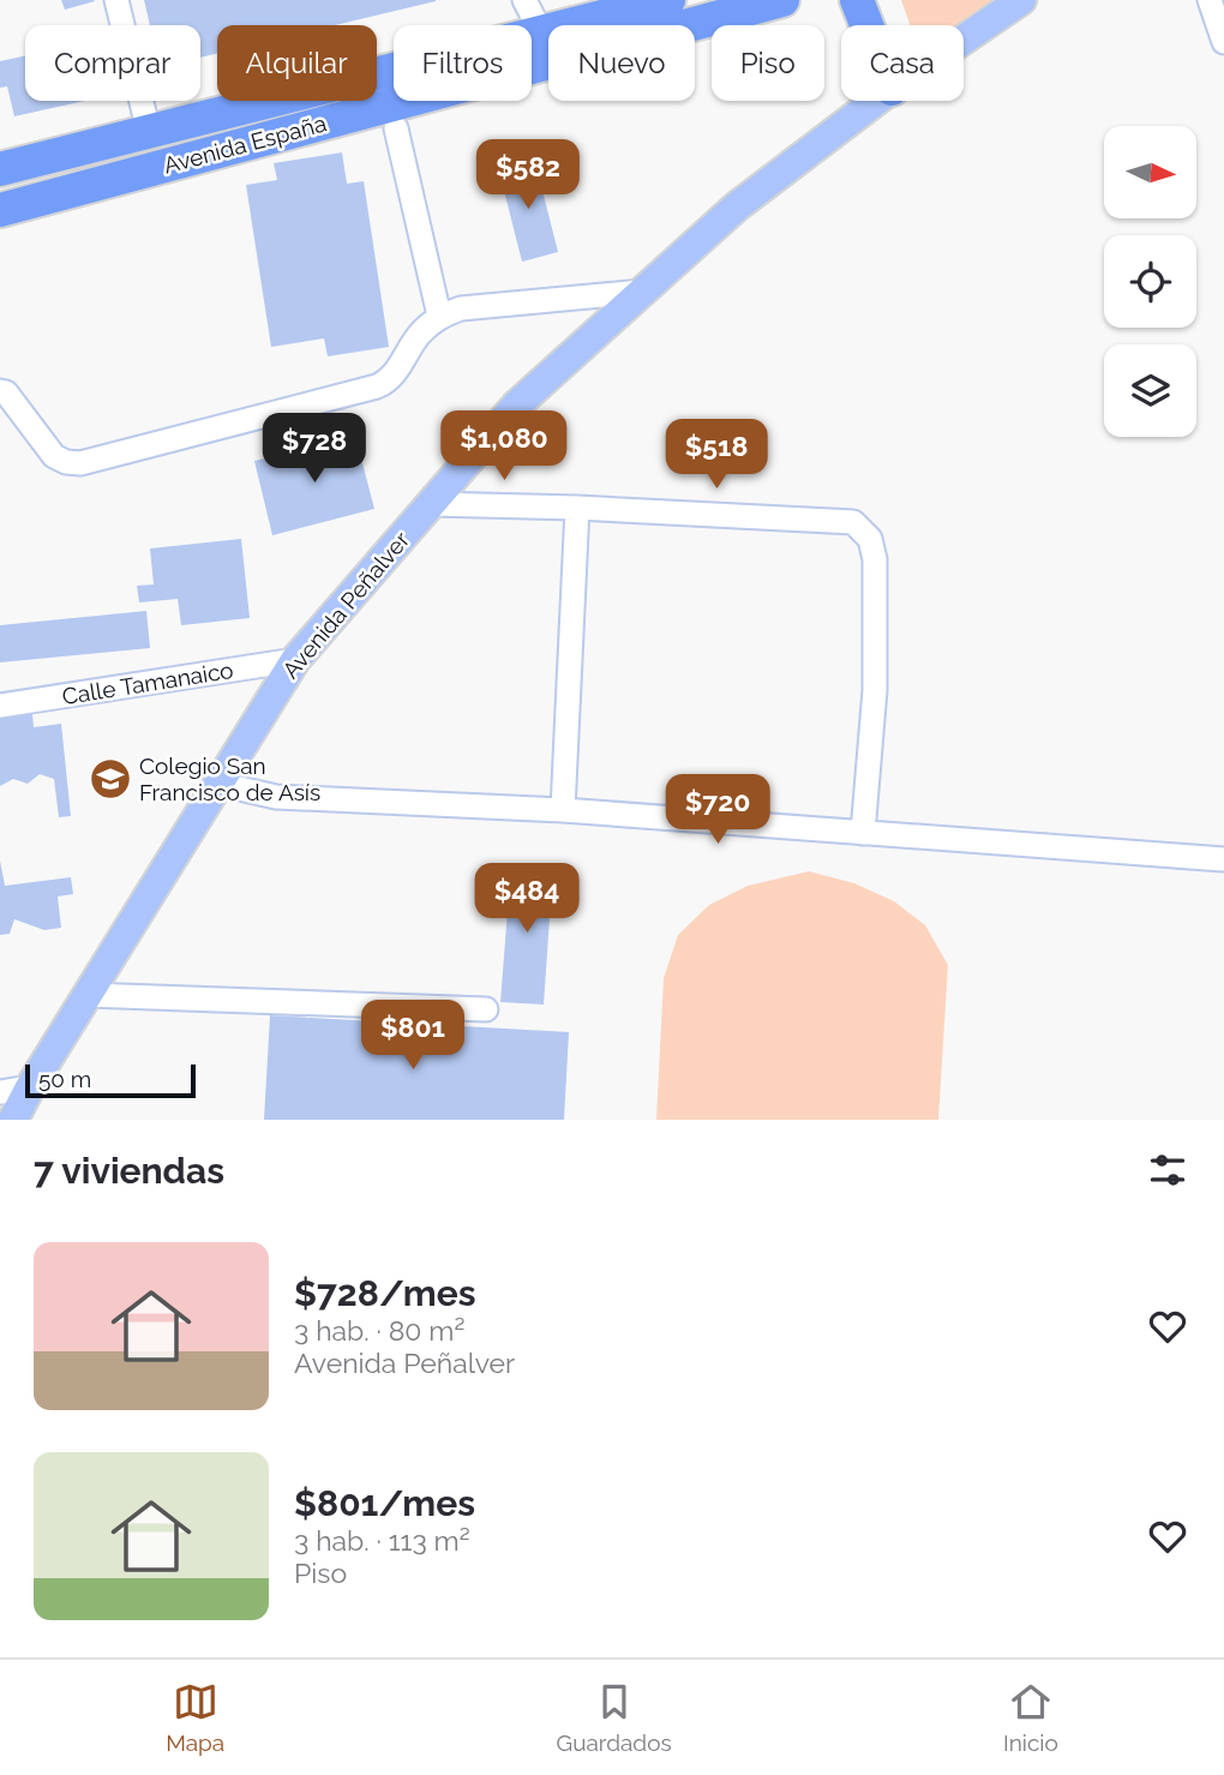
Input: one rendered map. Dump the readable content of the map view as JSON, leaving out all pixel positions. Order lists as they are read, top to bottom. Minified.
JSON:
{"streets":{"highway":["Avenida España"],"main road":["Avenida Peñalver"],"street":["Calle Tamanaico"]},"crossings":[["Avenida Peñalver","Calle Tamanaico"]],"places":{"school or university":["Colegio San Francisco de Asís"]},"scale_bar":"50 m","north":"right","page":{"chip":["Comprar","Alquilar","Filtros","Nuevo","Piso","Casa"],"price":["$582","$1,080","$728","$518","$720","$484","$801"],"scale":"50 m","heading":"7 viviendas","list":[{"name":"$728/mes","note":"3 hab. · 80 m² · Avenida Peñalver"},{"name":"$801/mes","note":"3 hab. · 113 m² · Piso"}],"tabs":["Mapa","Guardados","Inicio"]}}
